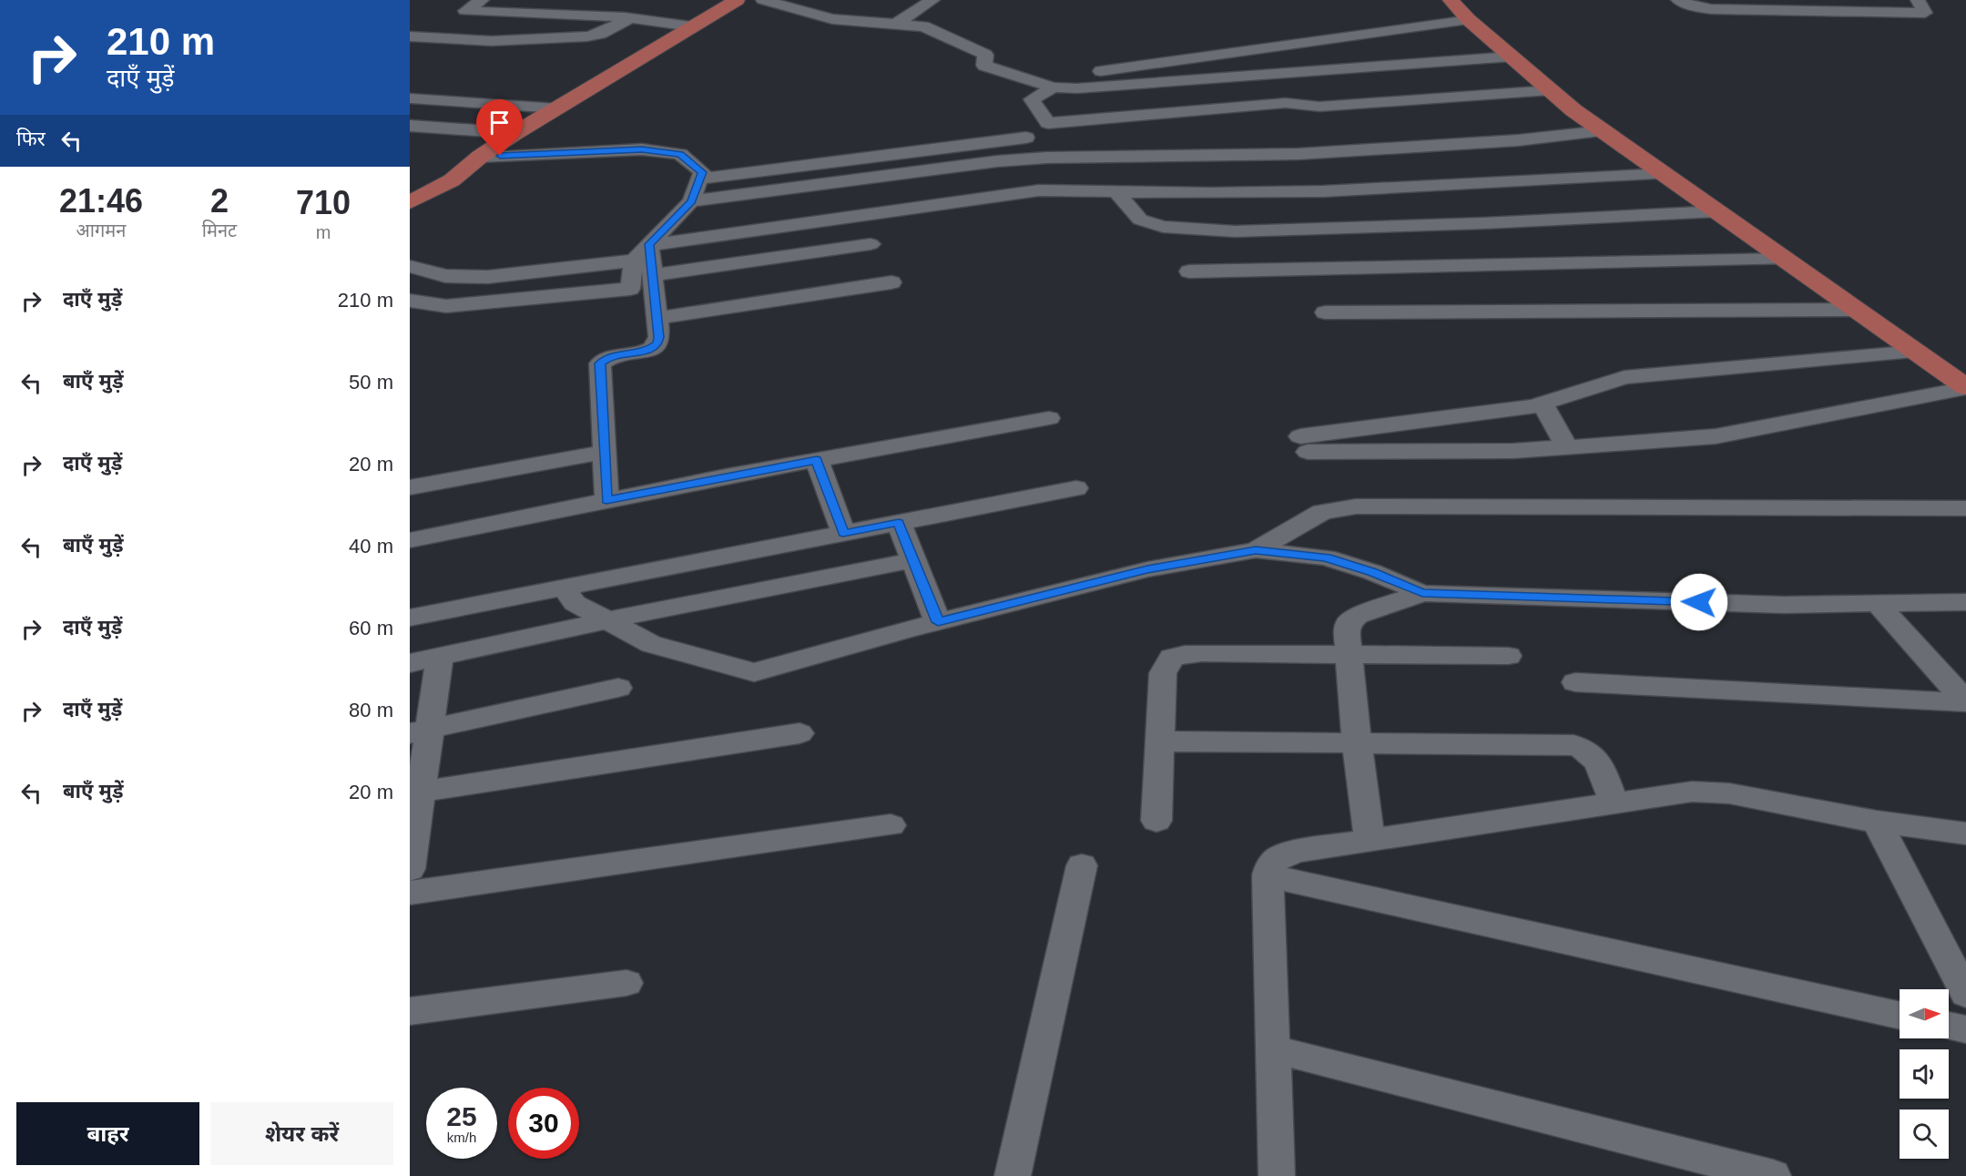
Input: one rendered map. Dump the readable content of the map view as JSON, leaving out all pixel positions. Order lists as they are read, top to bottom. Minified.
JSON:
{"north":"right","page":{"turn":["210 m","दाएँ मुड़ें"],"then":"फिर","eta":["21:46","आगमन","2","मिनट","710","m"],"list":[{"name":"दाएँ मुड़ें","value":"210 m"},{"name":"बाएँ मुड़ें","value":"50 m"},{"name":"दाएँ मुड़ें","value":"20 m"},{"name":"बाएँ मुड़ें","value":"40 m"},{"name":"दाएँ मुड़ें","value":"60 m"},{"name":"दाएँ मुड़ें","value":"80 m"},{"name":"बाएँ मुड़ें","value":"20 m"}],"speed":"25 km/h","limit":"30","buttons":["बाहर","शेयर करें"]}}
